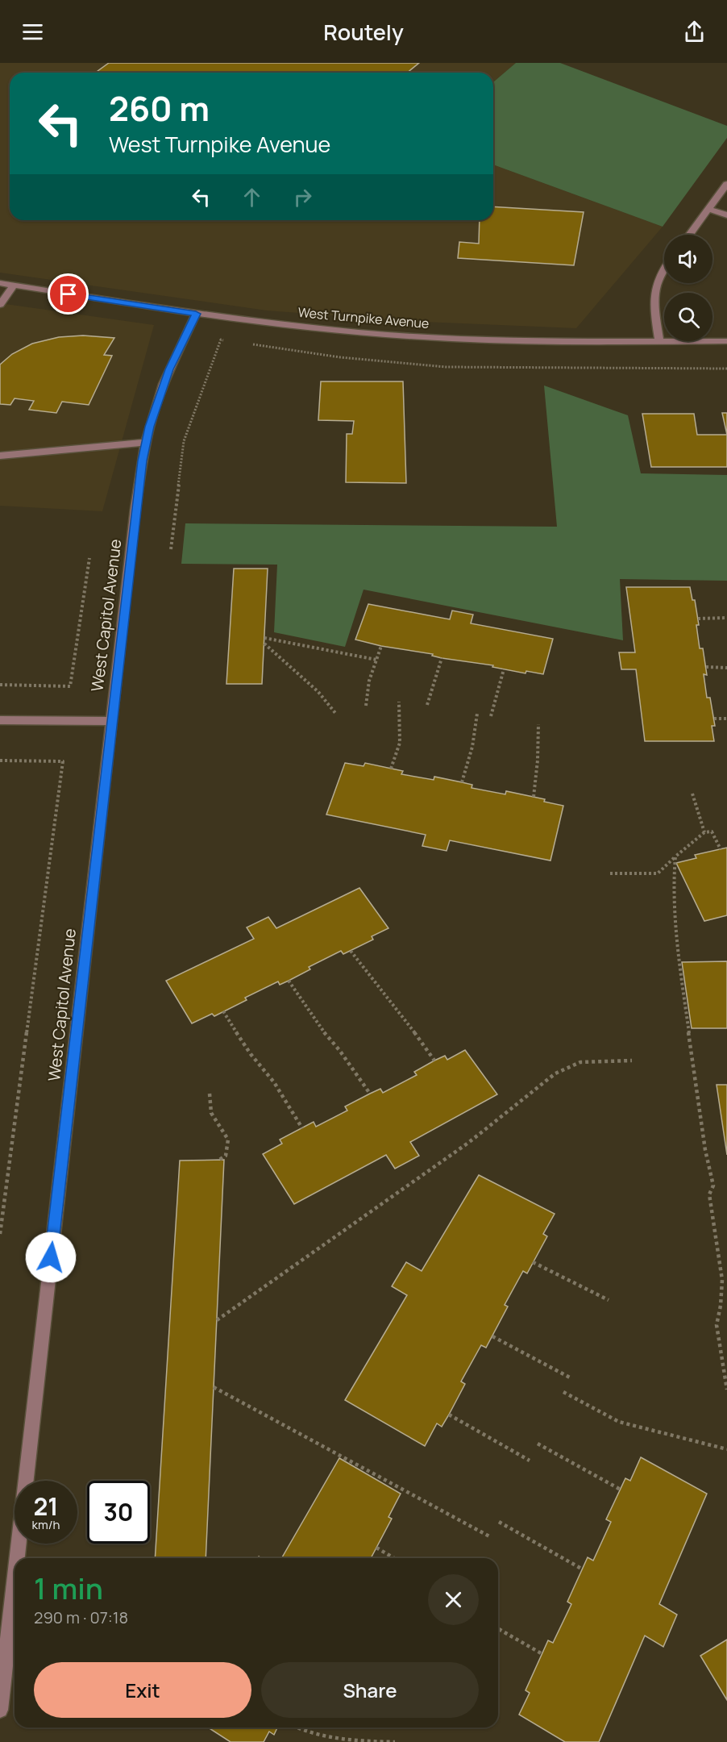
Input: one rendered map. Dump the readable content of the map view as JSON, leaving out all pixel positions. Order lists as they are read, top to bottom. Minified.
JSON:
{"streets":{"street":["West Turnpike Avenue","West Capitol Avenue"]},"crossings":[["West Turnpike Avenue","West Capitol Avenue"]],"page":{"header":"Routely","turn":["260 m","West Turnpike Avenue"],"speed":"21 km/h","limit":"30","heading":["1 min","290 m · 07:18"],"buttons":["Exit","Share"]}}
